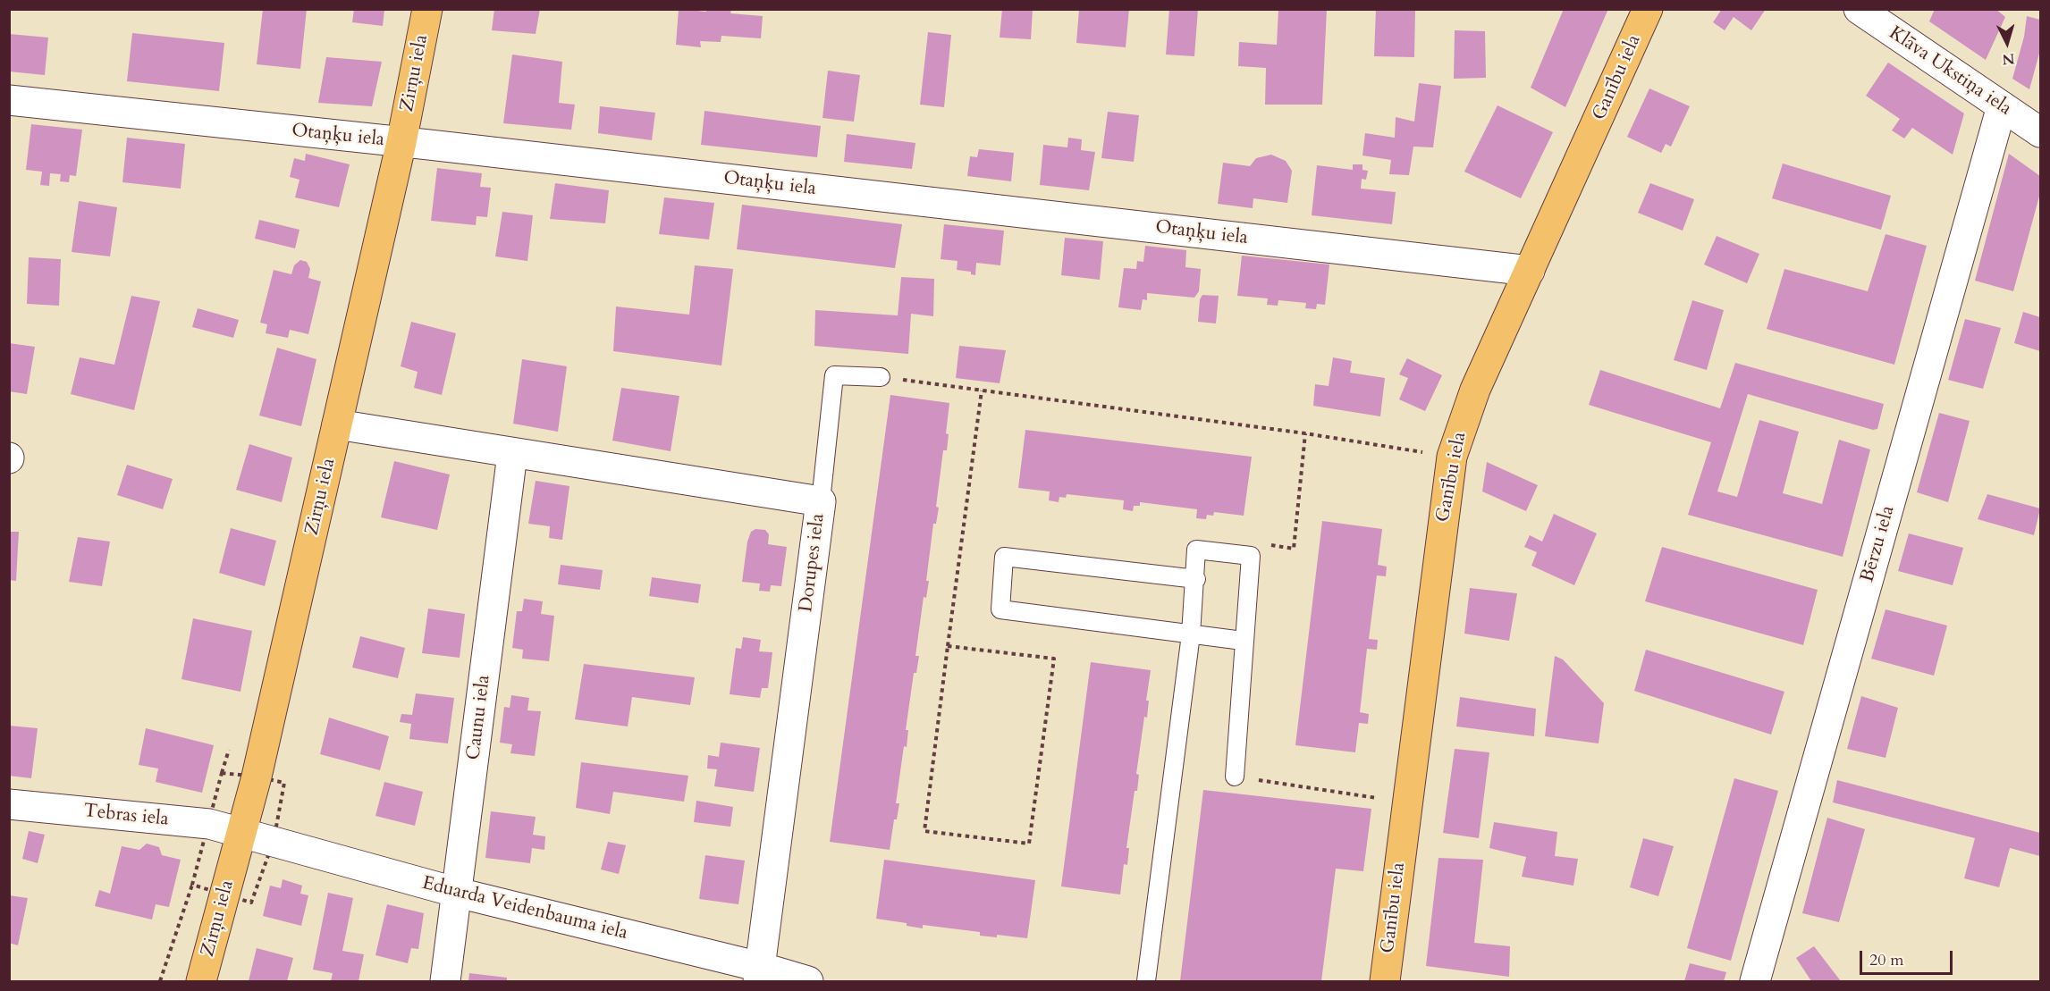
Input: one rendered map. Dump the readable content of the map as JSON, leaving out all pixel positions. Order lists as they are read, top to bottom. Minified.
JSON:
{"streets":{"highway":["Zirņu iela","Ganību iela"],"street":["Klāva Ukstiņa iela","Otaņķu iela","Bērzu iela","Dorupes iela","Caunu iela","Tebras iela","Eduarda Veidenbauma iela"]},"crossings":[["Klāva Ukstiņa iela","Bērzu iela"],["Zirņu iela","Otaņķu iela"],["Zirņu iela","Dorupes iela"],["Zirņu iela","Tebras iela"],["Zirņu iela","Eduarda Veidenbauma iela"],["Ganību iela","Otaņķu iela"],["Dorupes iela","Caunu iela"],["Dorupes iela","Eduarda Veidenbauma iela"],["Caunu iela","Eduarda Veidenbauma iela"],["Tebras iela","Eduarda Veidenbauma iela"]],"scale_bar":"20 m","north":"bottom"}
